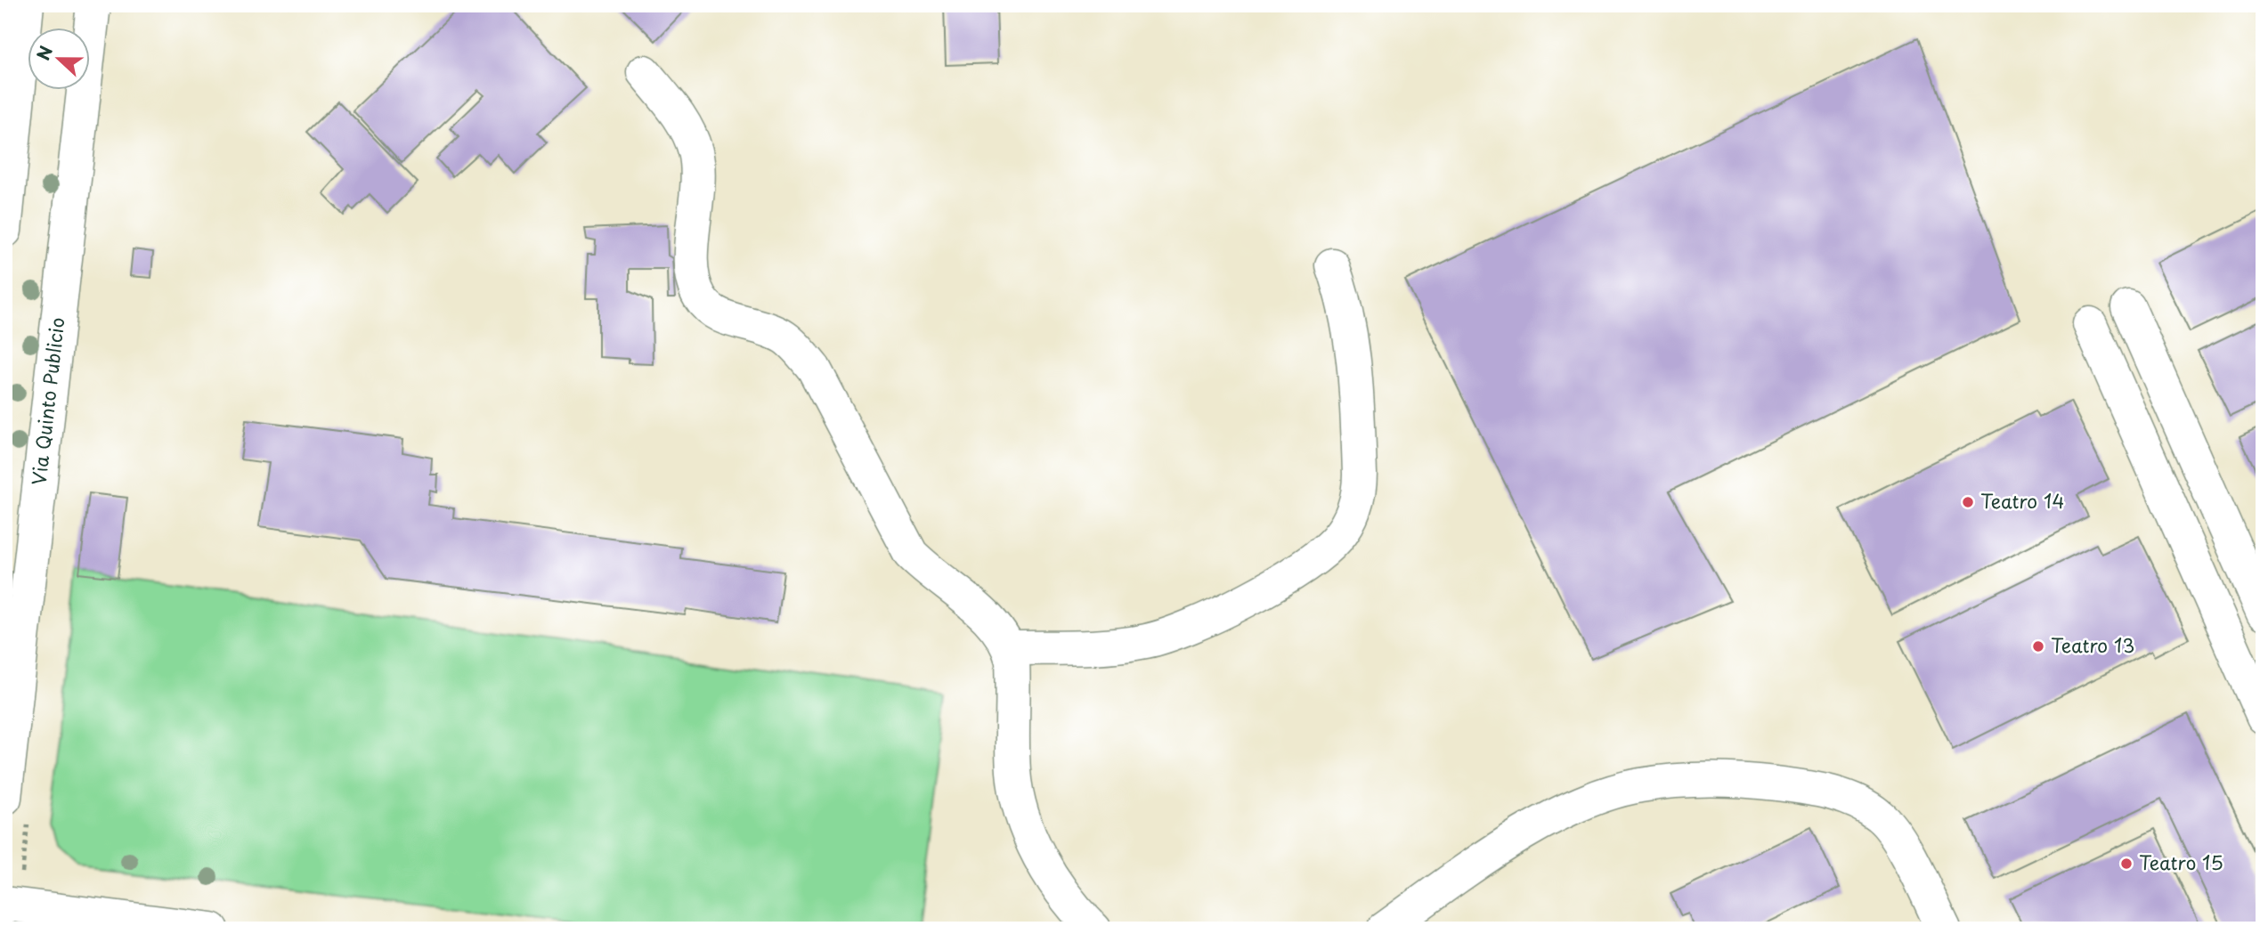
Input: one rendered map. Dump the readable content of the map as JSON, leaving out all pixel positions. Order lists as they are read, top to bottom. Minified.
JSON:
{"streets":{"street":["Via Quinto Publicio"]},"places":["Teatro 14","Teatro 13","Teatro 15"],"north":"left"}
